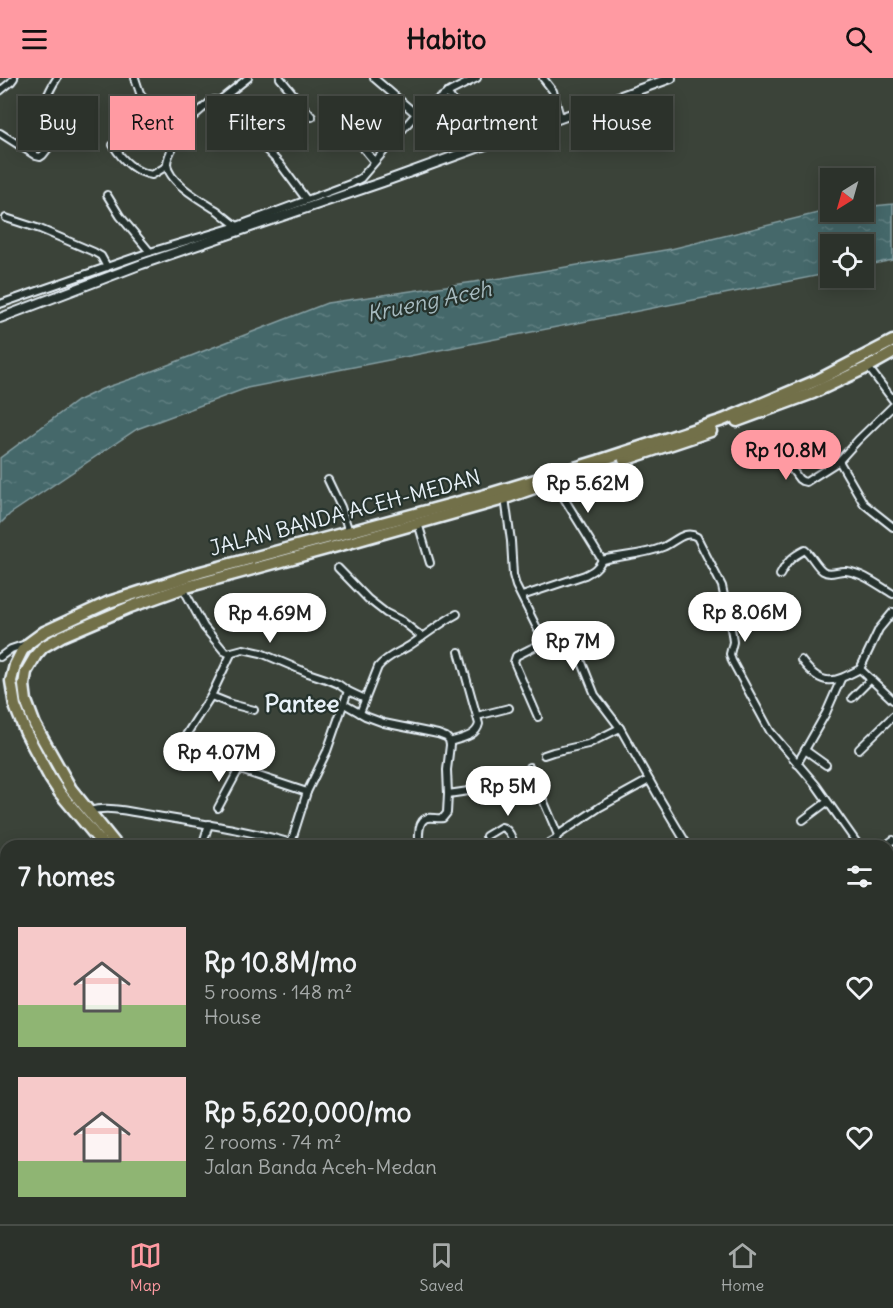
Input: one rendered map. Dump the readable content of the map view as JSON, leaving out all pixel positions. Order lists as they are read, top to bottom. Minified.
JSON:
{"streets":{"highway":["JALAN BANDA ACEH-MEDAN"]},"districts":["Pantee"],"water":["Krueng Aceh"],"north":"bottom left","page":{"header":"Habito","chip":["Buy","Rent","Filters","New","Apartment","House"],"price":["Rp 10.8M","Rp 5.62M","Rp 8.06M","Rp 4.69M","Rp 7M","Rp 4.07M","Rp 5M"],"heading":"7 homes","list":[{"name":"Rp 10.8M/mo","note":"5 rooms · 148 m² · House"},{"name":"Rp 5,620,000/mo","note":"2 rooms · 74 m² · Jalan Banda Aceh-Medan"}],"tabs":["Map","Saved","Home"]}}
